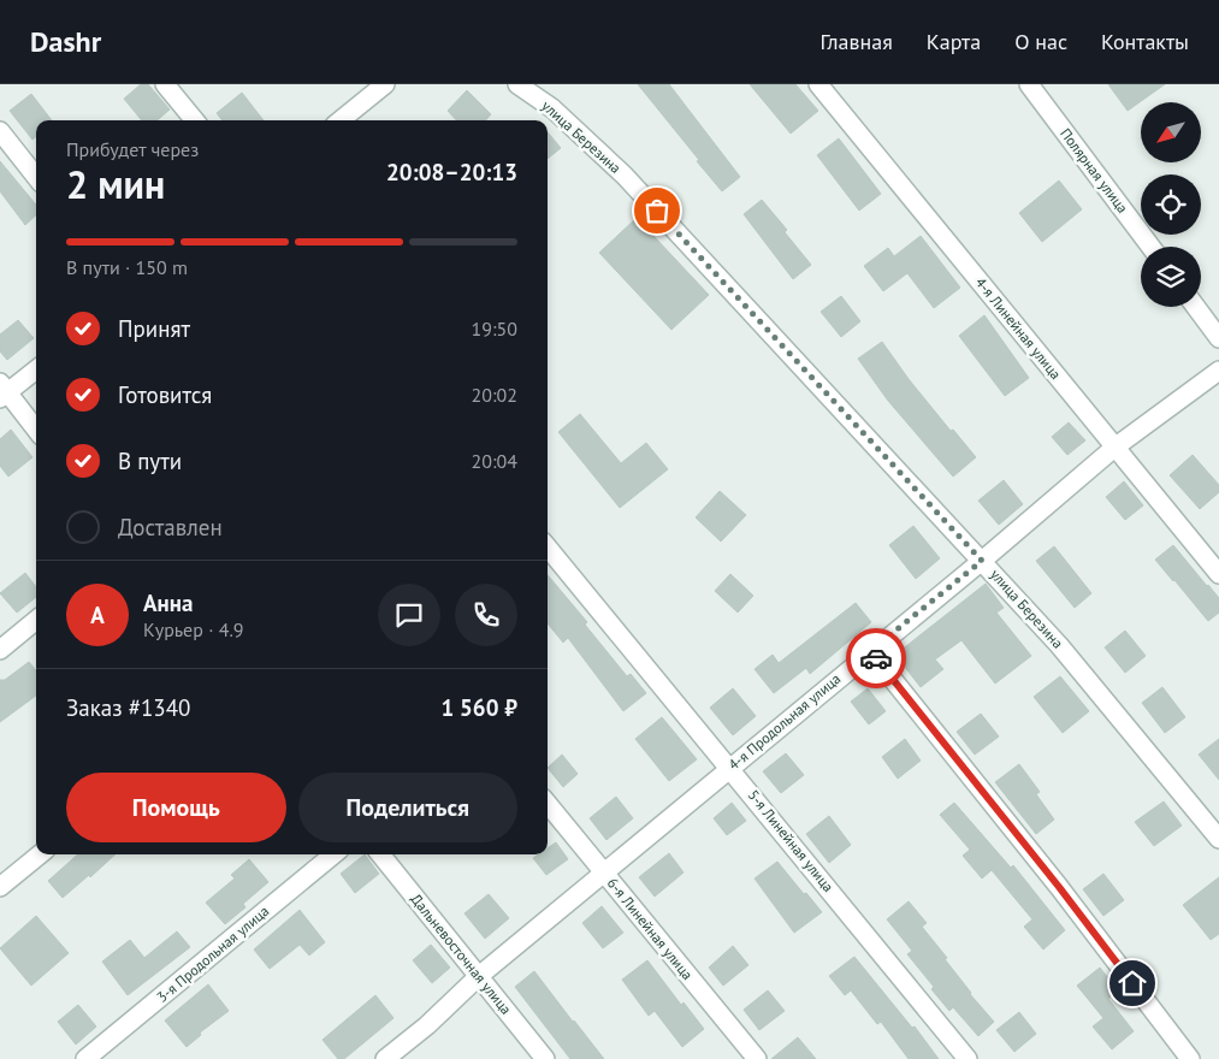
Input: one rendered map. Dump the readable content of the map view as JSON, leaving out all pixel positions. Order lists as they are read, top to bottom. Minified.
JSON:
{"streets":{"street":["улица Березина","Полярная улица","4-я Линейная улица","4-я Продольная улица","5-я Линейная улица","6-я Линейная улица","3-я Продольная улица","Дальневосточная улица"]},"crossings":[["улица Березина","4-я Продольная улица"],["4-я Линейная улица","4-я Продольная улица"],["4-я Продольная улица","5-я Линейная улица"],["4-я Продольная улица","6-я Линейная улица"],["4-я Продольная улица","Дальневосточная улица"]],"north":"bottom left","page":{"header":"Dashr","nav":["Главная","Карта","О нас","Контакты"],"heading":["2 мин","Прибудет через","20:08–20:13"],"panel":["Анна","Курьер · 4.9","Заказ #1340","1 560 ₽"],"bar":"В пути · 150 m","list":[["Принят","19:50"],["Готовится","20:02"],["В пути","20:04"],"Доставлен"],"round":"А","buttons":["Помощь","Поделиться"]}}
